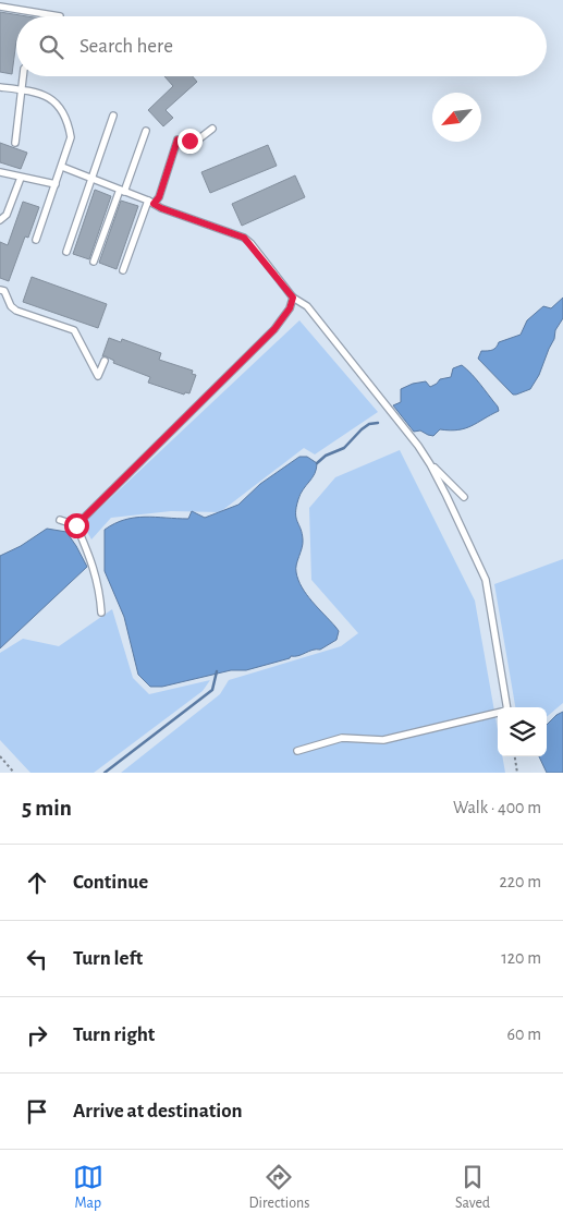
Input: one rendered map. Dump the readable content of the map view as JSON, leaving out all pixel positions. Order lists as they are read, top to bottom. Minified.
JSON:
{"north":"bottom left","page":{"search":"Search here","heading":["5 min","Walk · 400 m"],"list":[["Continue","220 m"],["Turn left","120 m"],["Turn right","60 m"],"Arrive at destination"],"nav":["Map","Directions","Saved"]}}
